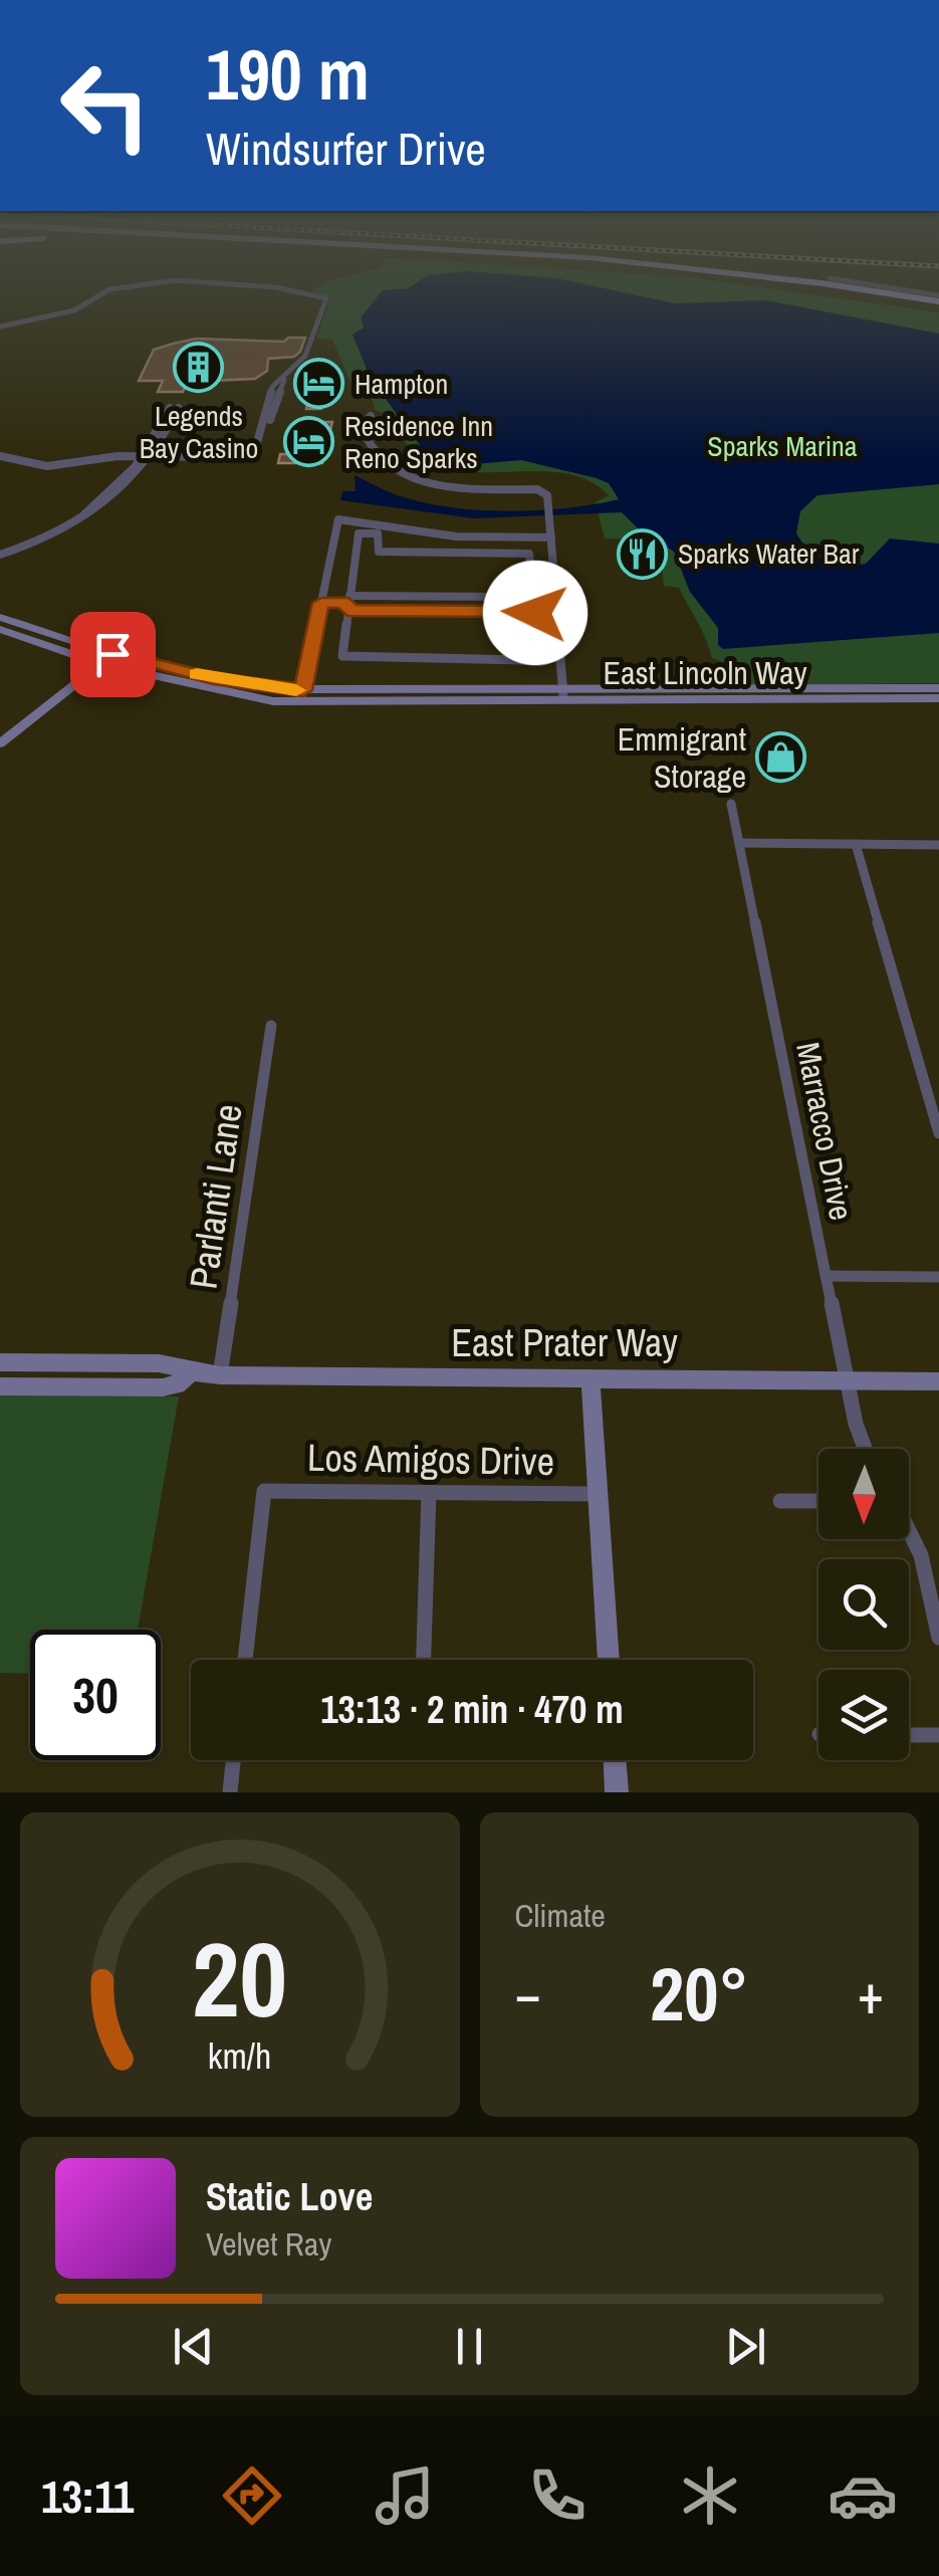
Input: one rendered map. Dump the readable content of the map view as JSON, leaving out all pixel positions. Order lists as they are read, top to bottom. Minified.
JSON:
{"streets":{"street":["East Lincoln Way","Marracco Drive","Parlanti Lane","East Prater Way","Los Amigos Drive"]},"crossings":[["Marracco Drive","East Prater Way"],["Parlanti Lane","East Prater Way"]],"parks":["Sparks Marina"],"places":{"building":["Legends Bay Casino"],"hotel":["Hampton","Residence Inn Reno Sparks"],"restaurant":["Sparks Water Bar"],"shop":["Emmigrant Storage"]},"north":"bottom","page":{"turn":["190 m","Windsurfer Drive"],"limit":"30","trip":"13:13 · 2 min · 470 m","tile":"Climate","heat":["−","20°","+"],"song":["Static Love","Velvet Ray"],"tabs":"13:11","gauge":["20","km/h"]}}
